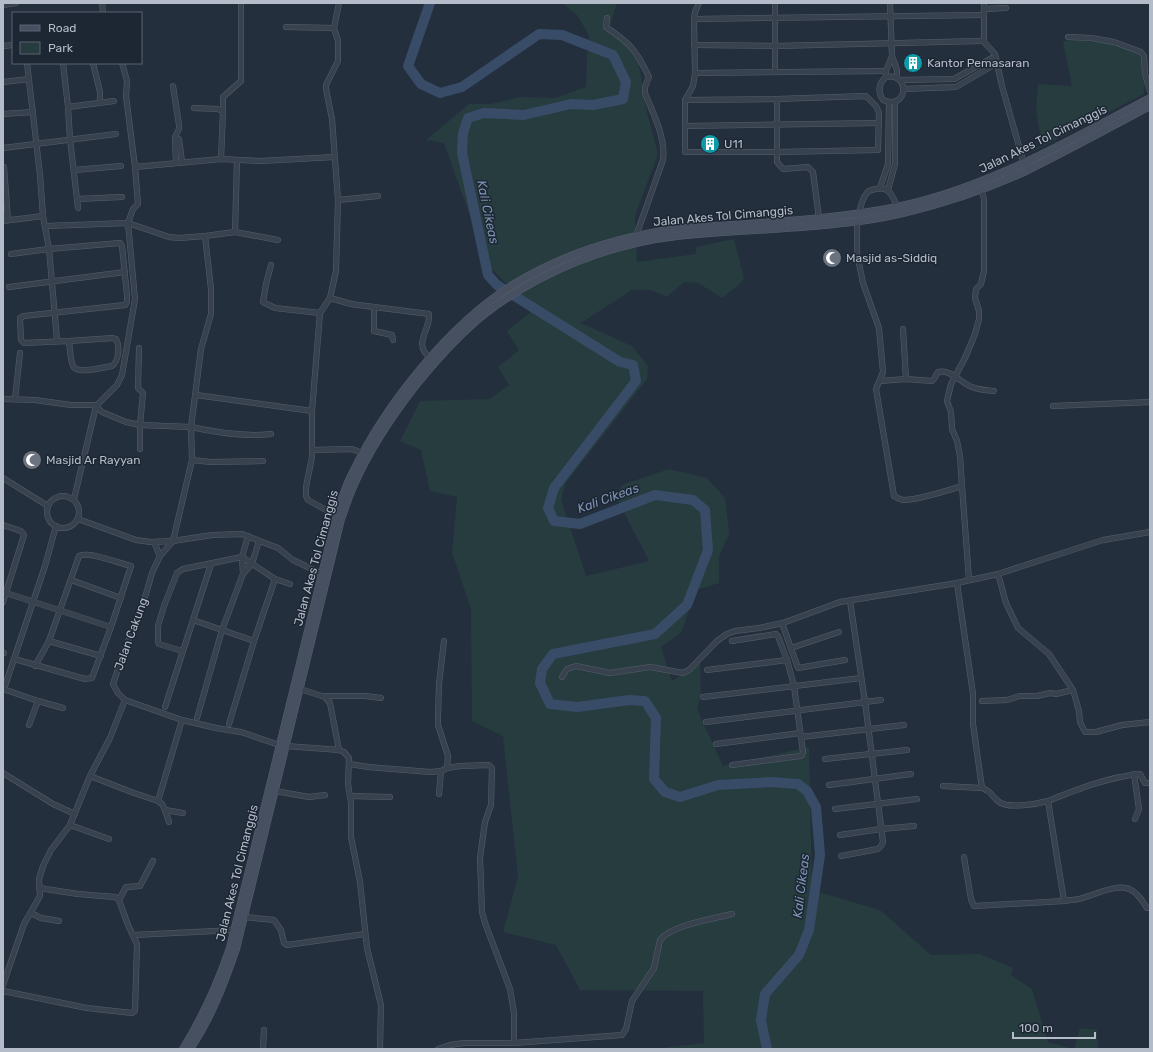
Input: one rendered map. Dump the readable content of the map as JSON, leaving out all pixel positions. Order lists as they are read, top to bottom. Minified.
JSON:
{"streets":{"main road":["Jalan Akes Tol Cimanggis"],"street":["Jalan Cakung"]},"water":["Kali Cikeas"],"places":{"building":["Kantor Pemasaran","U11"],"mosque":["Masjid as-Siddiq","Masjid Ar Rayyan"]},"legend":["Road","Park"],"scale_bar":"100 m"}
